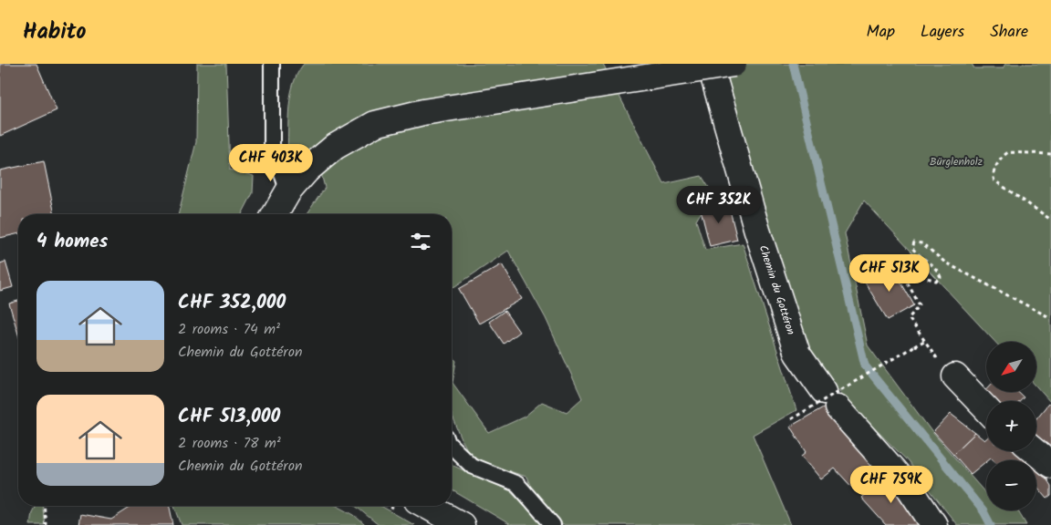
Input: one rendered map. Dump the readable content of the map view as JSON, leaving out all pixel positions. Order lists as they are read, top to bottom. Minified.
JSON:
{"streets":{"street":["Chemin du Gottéron"]},"parks":["Bürglenholz"],"north":"bottom left","page":{"header":"Habito","nav":["Map","Layers","Share"],"price":["CHF 403K","CHF 352K","CHF 513K","CHF 759K"],"heading":"4 homes","list":[{"name":"CHF 352,000","note":"2 rooms · 74 m² · Chemin du Gottéron"},{"name":"CHF 513,000","note":"2 rooms · 78 m² · Chemin du Gottéron"}],"map_buttons":["+","−"]}}
